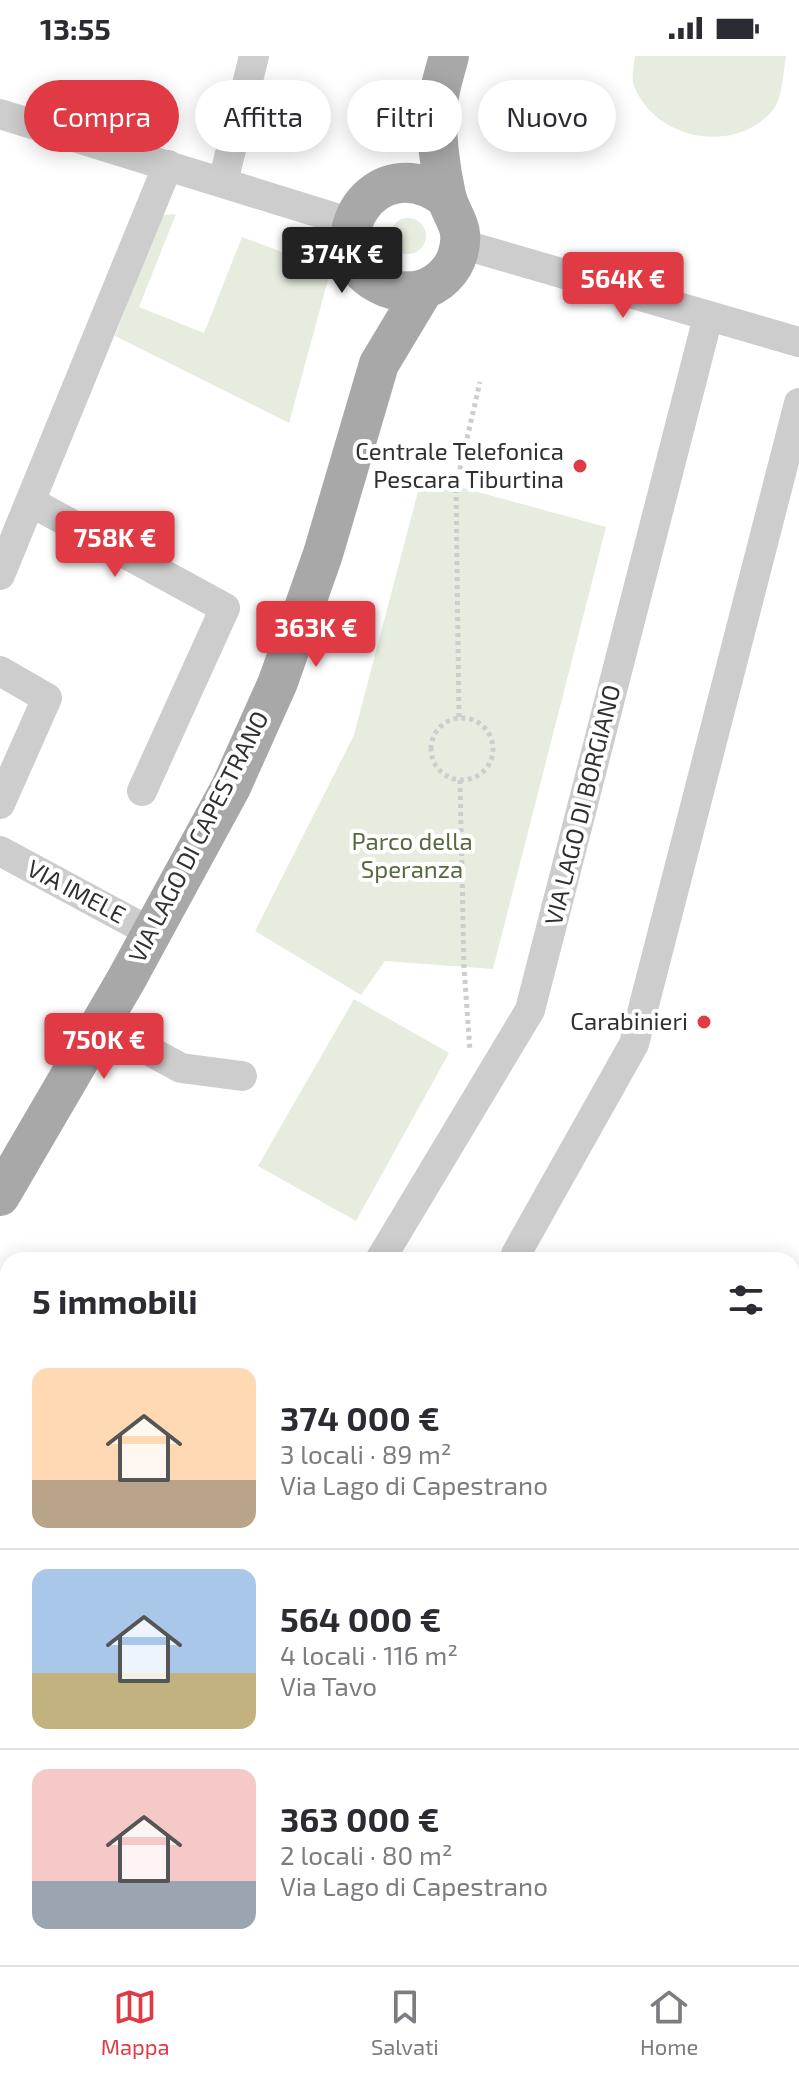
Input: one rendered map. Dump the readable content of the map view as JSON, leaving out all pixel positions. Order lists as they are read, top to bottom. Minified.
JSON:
{"streets":{"main road":["VIA LAGO DI CAPESTRANO"],"street":["VIA LAGO DI BORGIANO","VIA IMELE"]},"crossings":[["VIA LAGO DI CAPESTRANO","VIA IMELE"]],"parks":["Parco della Speranza"],"places":["Centrale Telefonica Pescara Tiburtina","Carabinieri"],"page":{"status":"13:55","chip":["Compra","Affitta","Filtri","Nuovo"],"price":["374K €","564K €","758K €","363K €","750K €"],"heading":"5 immobili","list":[{"name":"374 000 €","note":"3 locali · 89 m² · Via Lago di Capestrano"},{"name":"564 000 €","note":"4 locali · 116 m² · Via Tavo"},{"name":"363 000 €","note":"2 locali · 80 m² · Via Lago di Capestrano"}],"tabs":["Mappa","Salvati","Home"]}}
